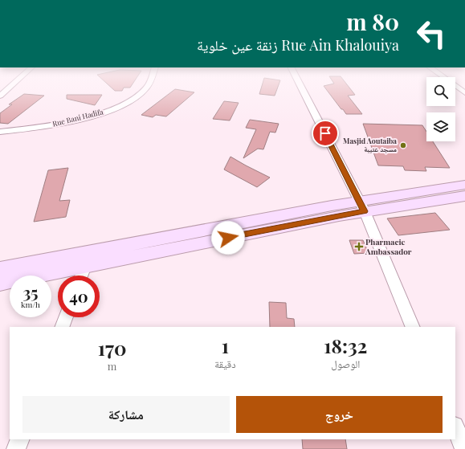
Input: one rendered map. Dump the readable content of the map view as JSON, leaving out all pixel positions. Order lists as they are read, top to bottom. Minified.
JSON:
{"streets":{"street":["Rue Bani Hadifa"]},"places":{"other":["Masjid Aoutaiba مسجد عتيبة"],"health":["Pharmacie Ambassador"]},"page":{"turn":["80 m","Rue Ain Khalouiya زنقة عين خلوية"],"speed":"35 km/h","limit":"40","eta":["18:32","الوصول","1","دقيقة","170","m"],"buttons":["خروج","مشاركة"]}}
